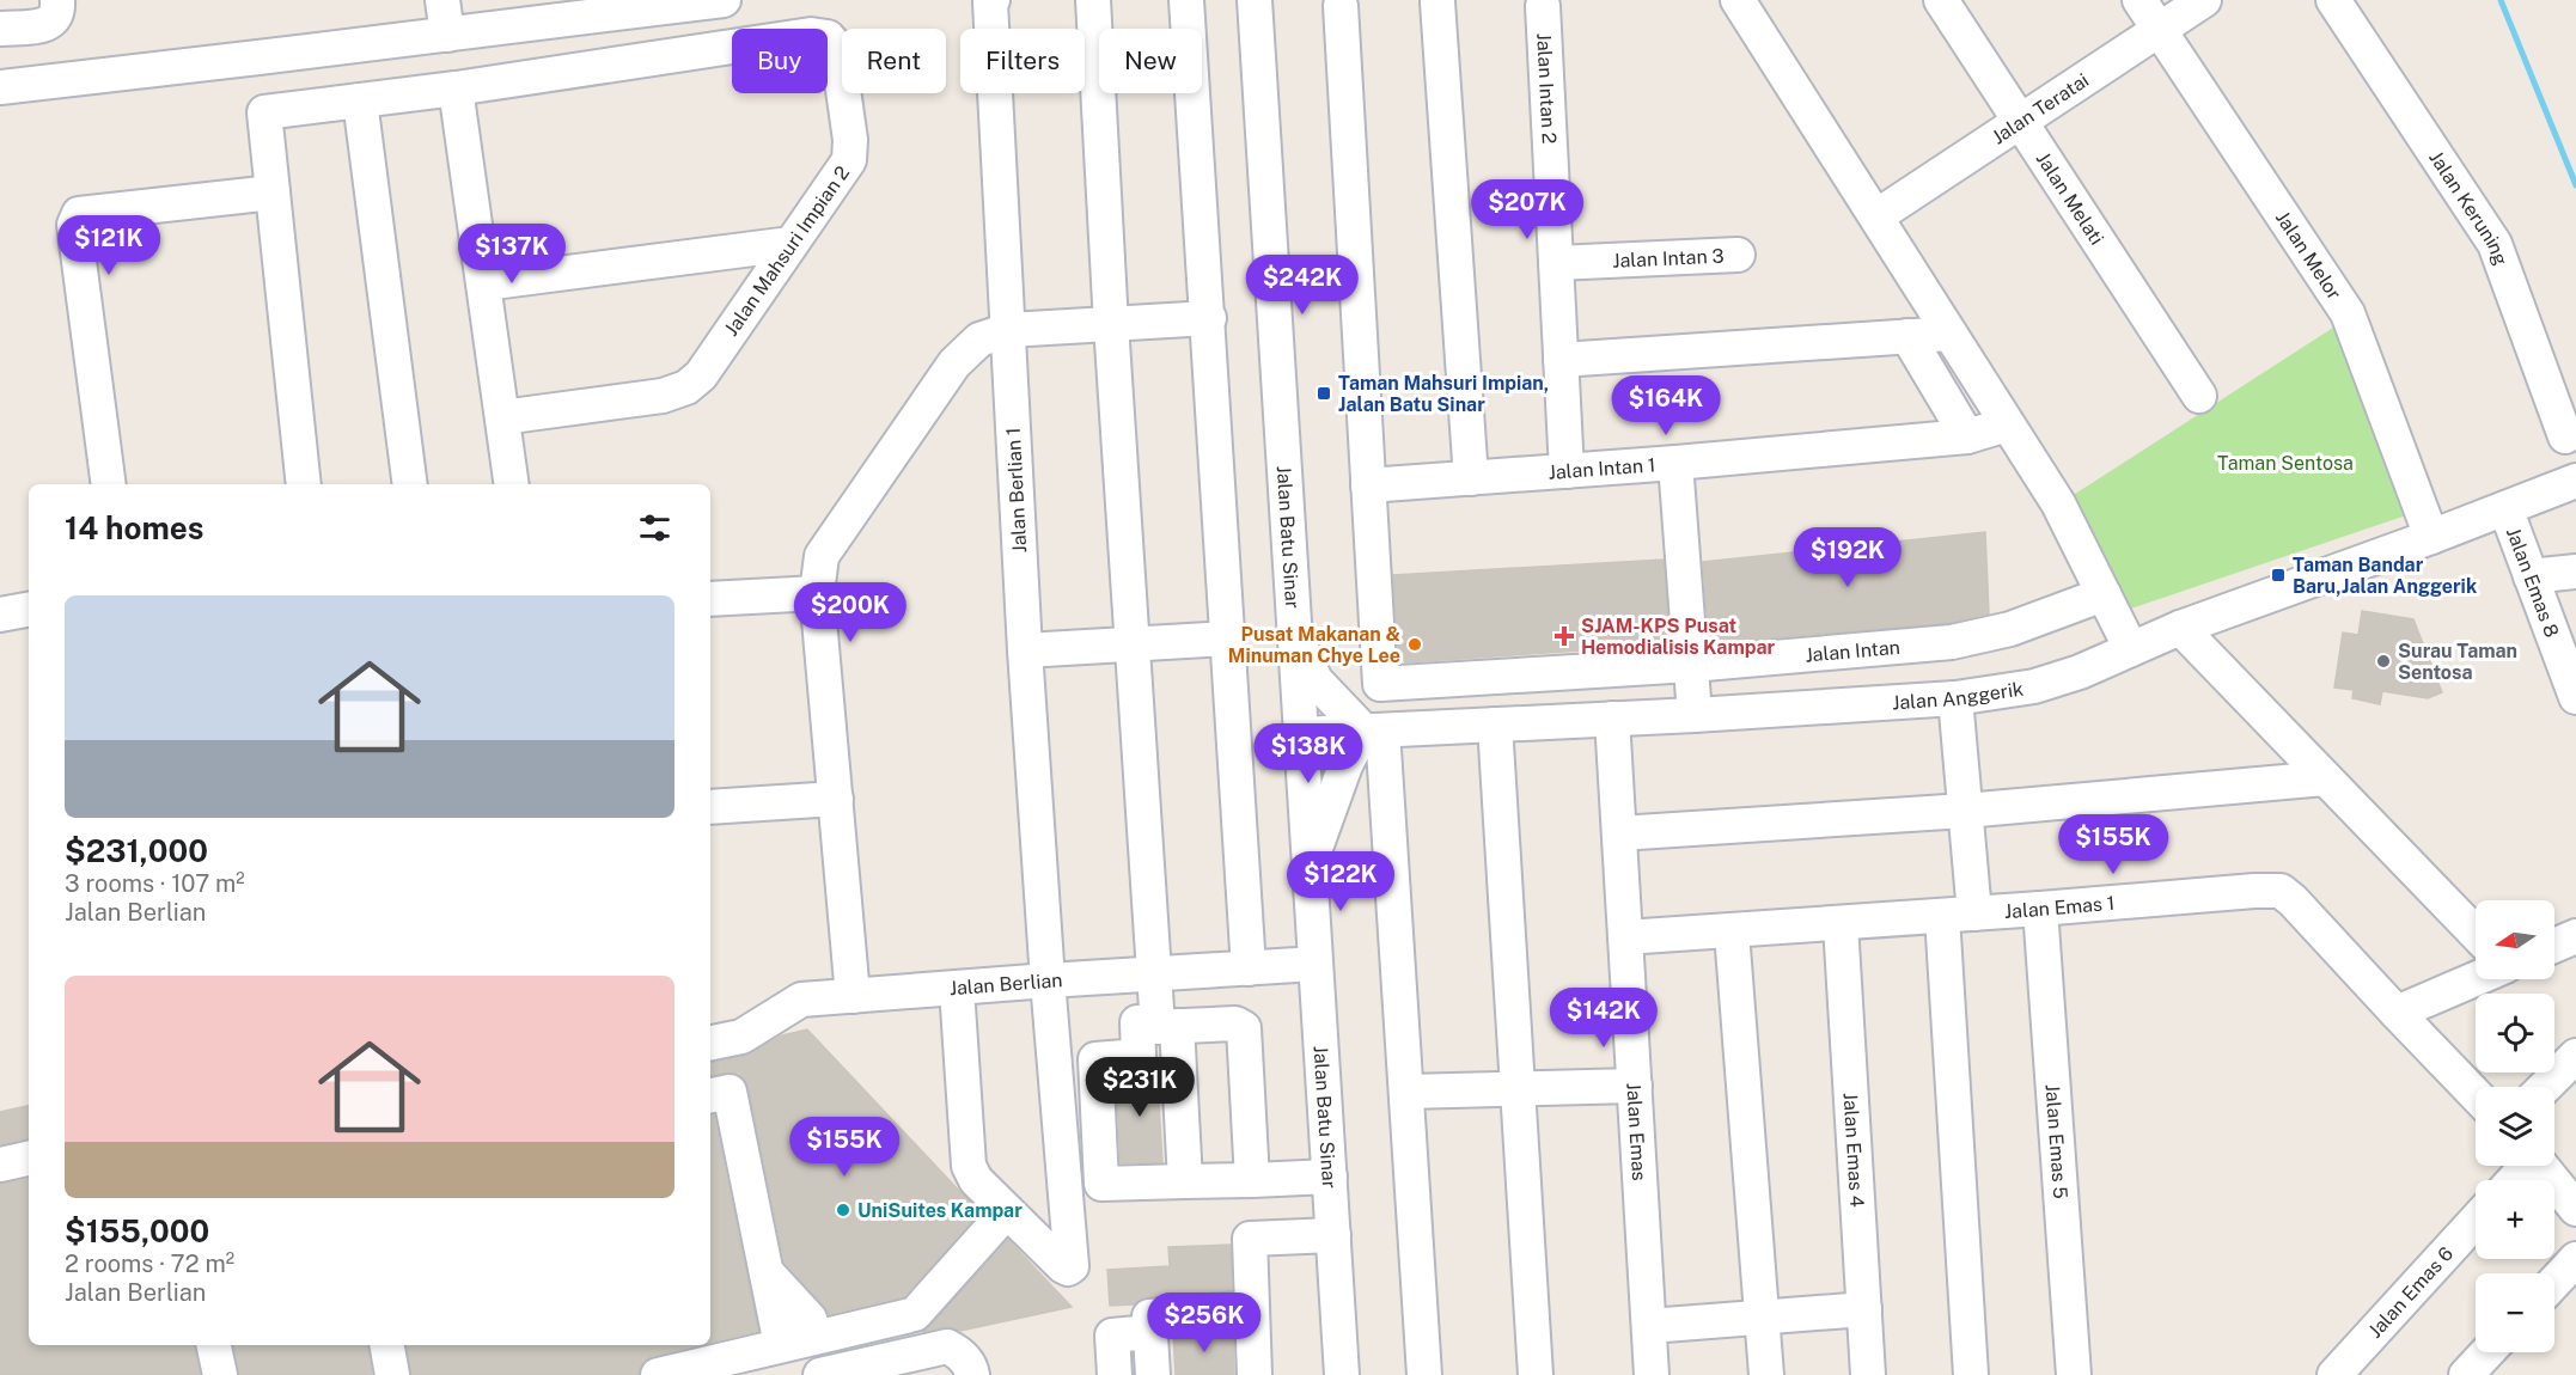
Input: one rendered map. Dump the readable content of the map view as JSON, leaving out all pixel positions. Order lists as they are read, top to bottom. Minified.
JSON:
{"streets":{"street":["Jalan Intan 2","Jalan Teratai","Jalan Melati","Jalan Keruning","Jalan Mahsuri Impian 2","Jalan Melor","Jalan Intan 3","Jalan Intan 1","Jalan Berlian 1","Jalan Batu Sinar","Jalan Emas 8","Jalan Intan","Jalan Anggerik","Jalan Emas 1","Jalan Berlian","Jalan Emas","Jalan Emas 5","Jalan Emas 4","Jalan Emas 6"]},"crossings":[["Jalan Intan 2","Jalan Intan 3"],["Jalan Intan 2","Jalan Intan 1"],["Jalan Teratai","Jalan Melati"],["Jalan Teratai","Jalan Melor"],["Jalan Melor","Jalan Anggerik"],["Jalan Intan 1","Jalan Intan"],["Jalan Berlian 1","Jalan Berlian"],["Jalan Batu Sinar","Jalan Anggerik"],["Jalan Batu Sinar","Jalan Berlian"],["Jalan Emas 8","Jalan Anggerik"],["Jalan Anggerik","Jalan Emas"],["Jalan Emas 1","Jalan Emas"],["Jalan Emas 1","Jalan Emas 5"],["Jalan Emas 1","Jalan Emas 4"]],"parks":["Taman Sentosa"],"places":{"transit":["Taman Mahsuri Impian, Jalan Batu Sinar","Taman Bandar Baru,Jalan Anggerik"],"health":["SJAM-KPS Pusat Hemodialisis Kampar"],"other":["Pusat Makanan & Minuman Chye Lee","Surau Taman Sentosa","UniSuites Kampar"]},"north":"left","page":{"chip":["Buy","Rent","Filters","New"],"price":["$207K","$121K","$137K","$242K","$164K","$192K","$200K","$138K","$155K","$122K","$142K","$231K","$155K","$256K"],"heading":"14 homes","list":[{"name":"$231,000","note":"3 rooms · 107 m² · Jalan Berlian"},{"name":"$155,000","note":"2 rooms · 72 m² · Jalan Berlian"}],"map_buttons":["+","−"]}}
